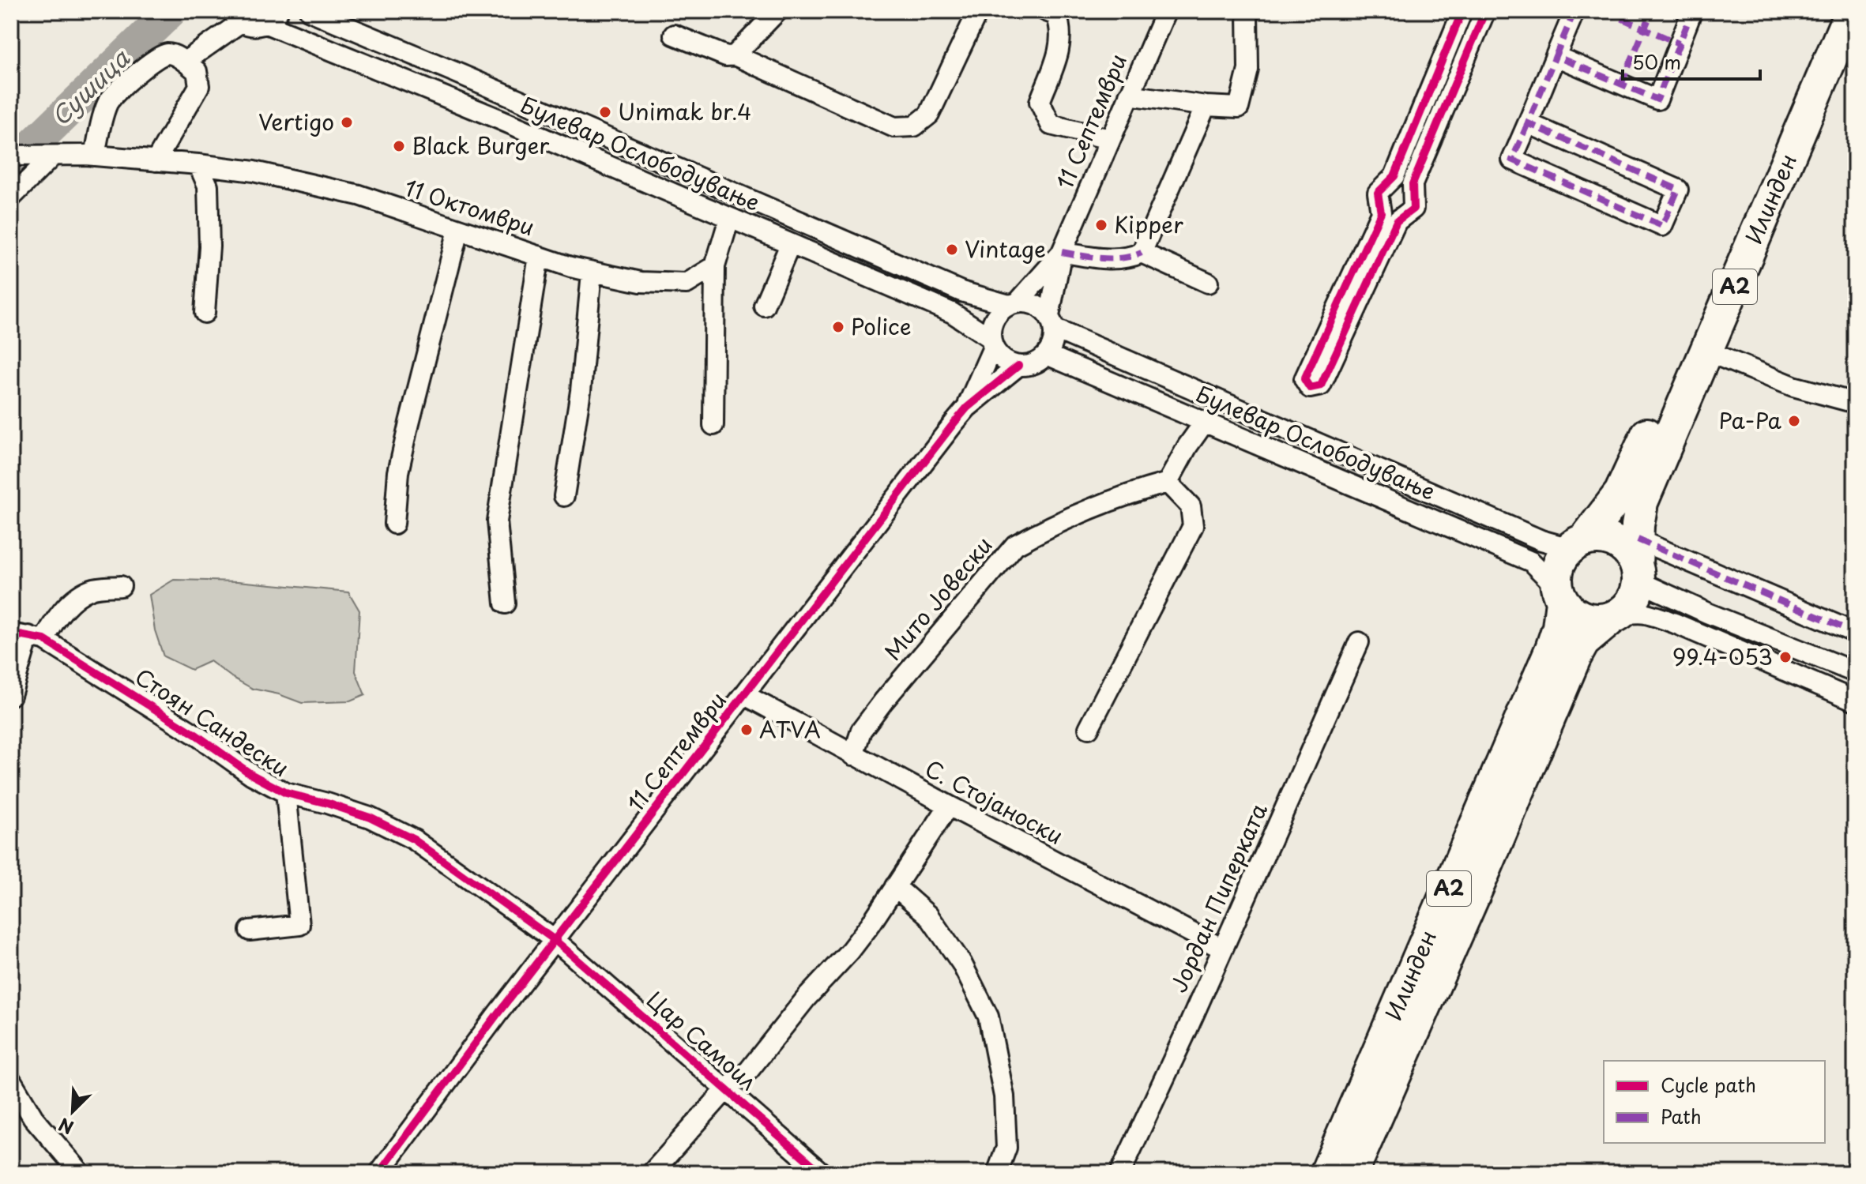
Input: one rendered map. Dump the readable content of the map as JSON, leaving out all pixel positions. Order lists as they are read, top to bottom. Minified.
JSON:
{"streets":{"main road":["Илинден","A2"],"street":["11 Септември","Булевар Ослободување","11 Октомври","Мито Јовески","Стоян Сандески","С. Стојаноски","Јордан Пиперката","Цар Самоил"]},"crossings":[["11 Септември","Булевар Ослободување"],["11 Септември","Стоян Сандески"],["11 Септември","С. Стојаноски"],["11 Септември","Цар Самоил"],["Булевар Ослободување","Илинден"],["Мито Јовески","С. Стојаноски"],["Стоян Сандески","Цар Самоил"],["С. Стојаноски","Јордан Пиперката"]],"water":["Сушица"],"places":["Unimak br.4","Vertigo","Black Burger","Kipper","Vintage","Police","Ра-Ра","99.4-053","ATVA"],"legend":["Cycle path","Path"],"scale_bar":"50 m","north":"bottom left"}
